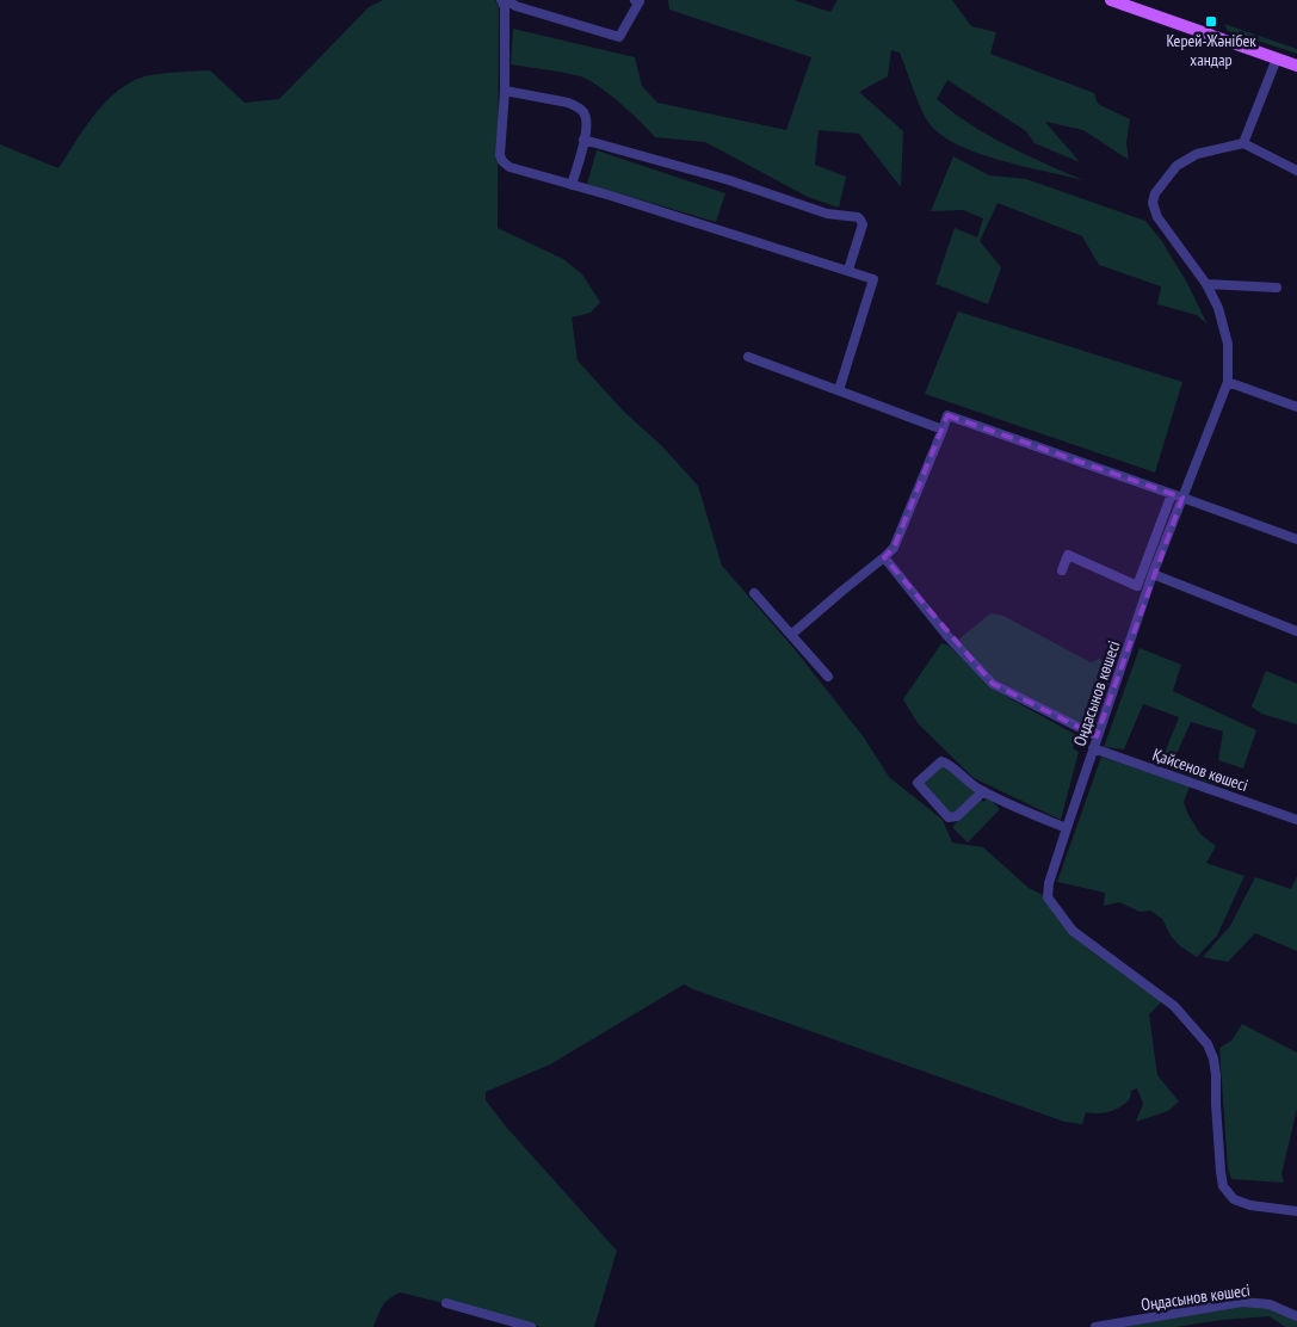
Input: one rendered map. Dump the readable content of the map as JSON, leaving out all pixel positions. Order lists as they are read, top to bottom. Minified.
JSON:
{"streets":{"street":["Оңдасынов көшесі","Қайсенов көшесі"]},"crossings":[["Оңдасынов көшесі","Қайсенов көшесі"]],"places":{"transit":["Керей-Жәнібек хандар"]}}
